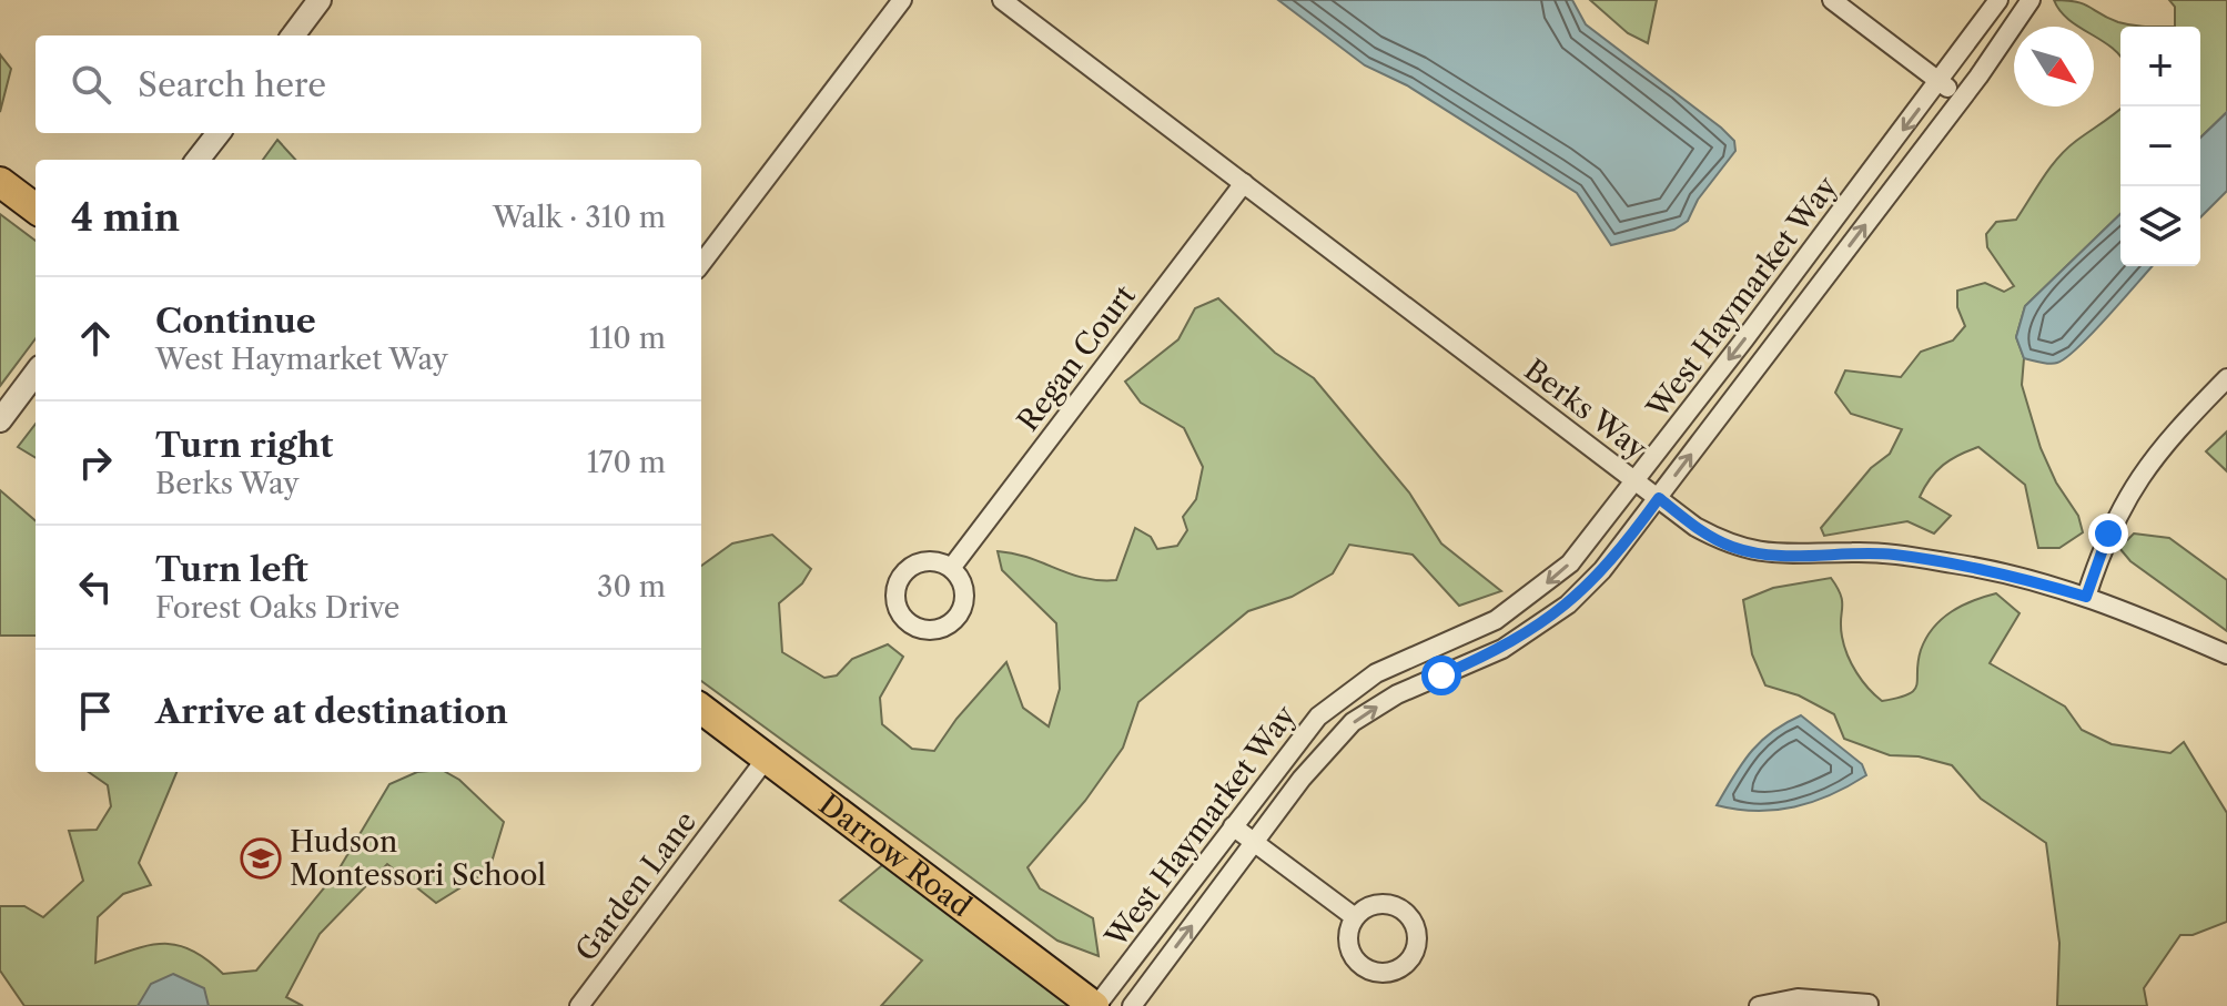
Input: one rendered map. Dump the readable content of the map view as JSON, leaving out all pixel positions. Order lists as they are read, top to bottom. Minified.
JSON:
{"streets":{"main road":["Darrow Road"],"street":["West Haymarket Way","Regan Court","Berks Way","Garden Lane"]},"crossings":[["West Haymarket Way","Berks Way"],["West Haymarket Way","Darrow Road"],["Regan Court","Berks Way"],["Darrow Road","Garden Lane"]],"places":{"school or university":["Hudson Montessori School"]},"north":"bottom right","page":{"map_buttons":["+","−"],"search":"Search here","heading":["4 min","Walk · 310 m"],"list":[["Continue","West Haymarket Way","110 m"],["Turn right","Berks Way","170 m"],["Turn left","Forest Oaks Drive","30 m"],"Arrive at destination"]}}
